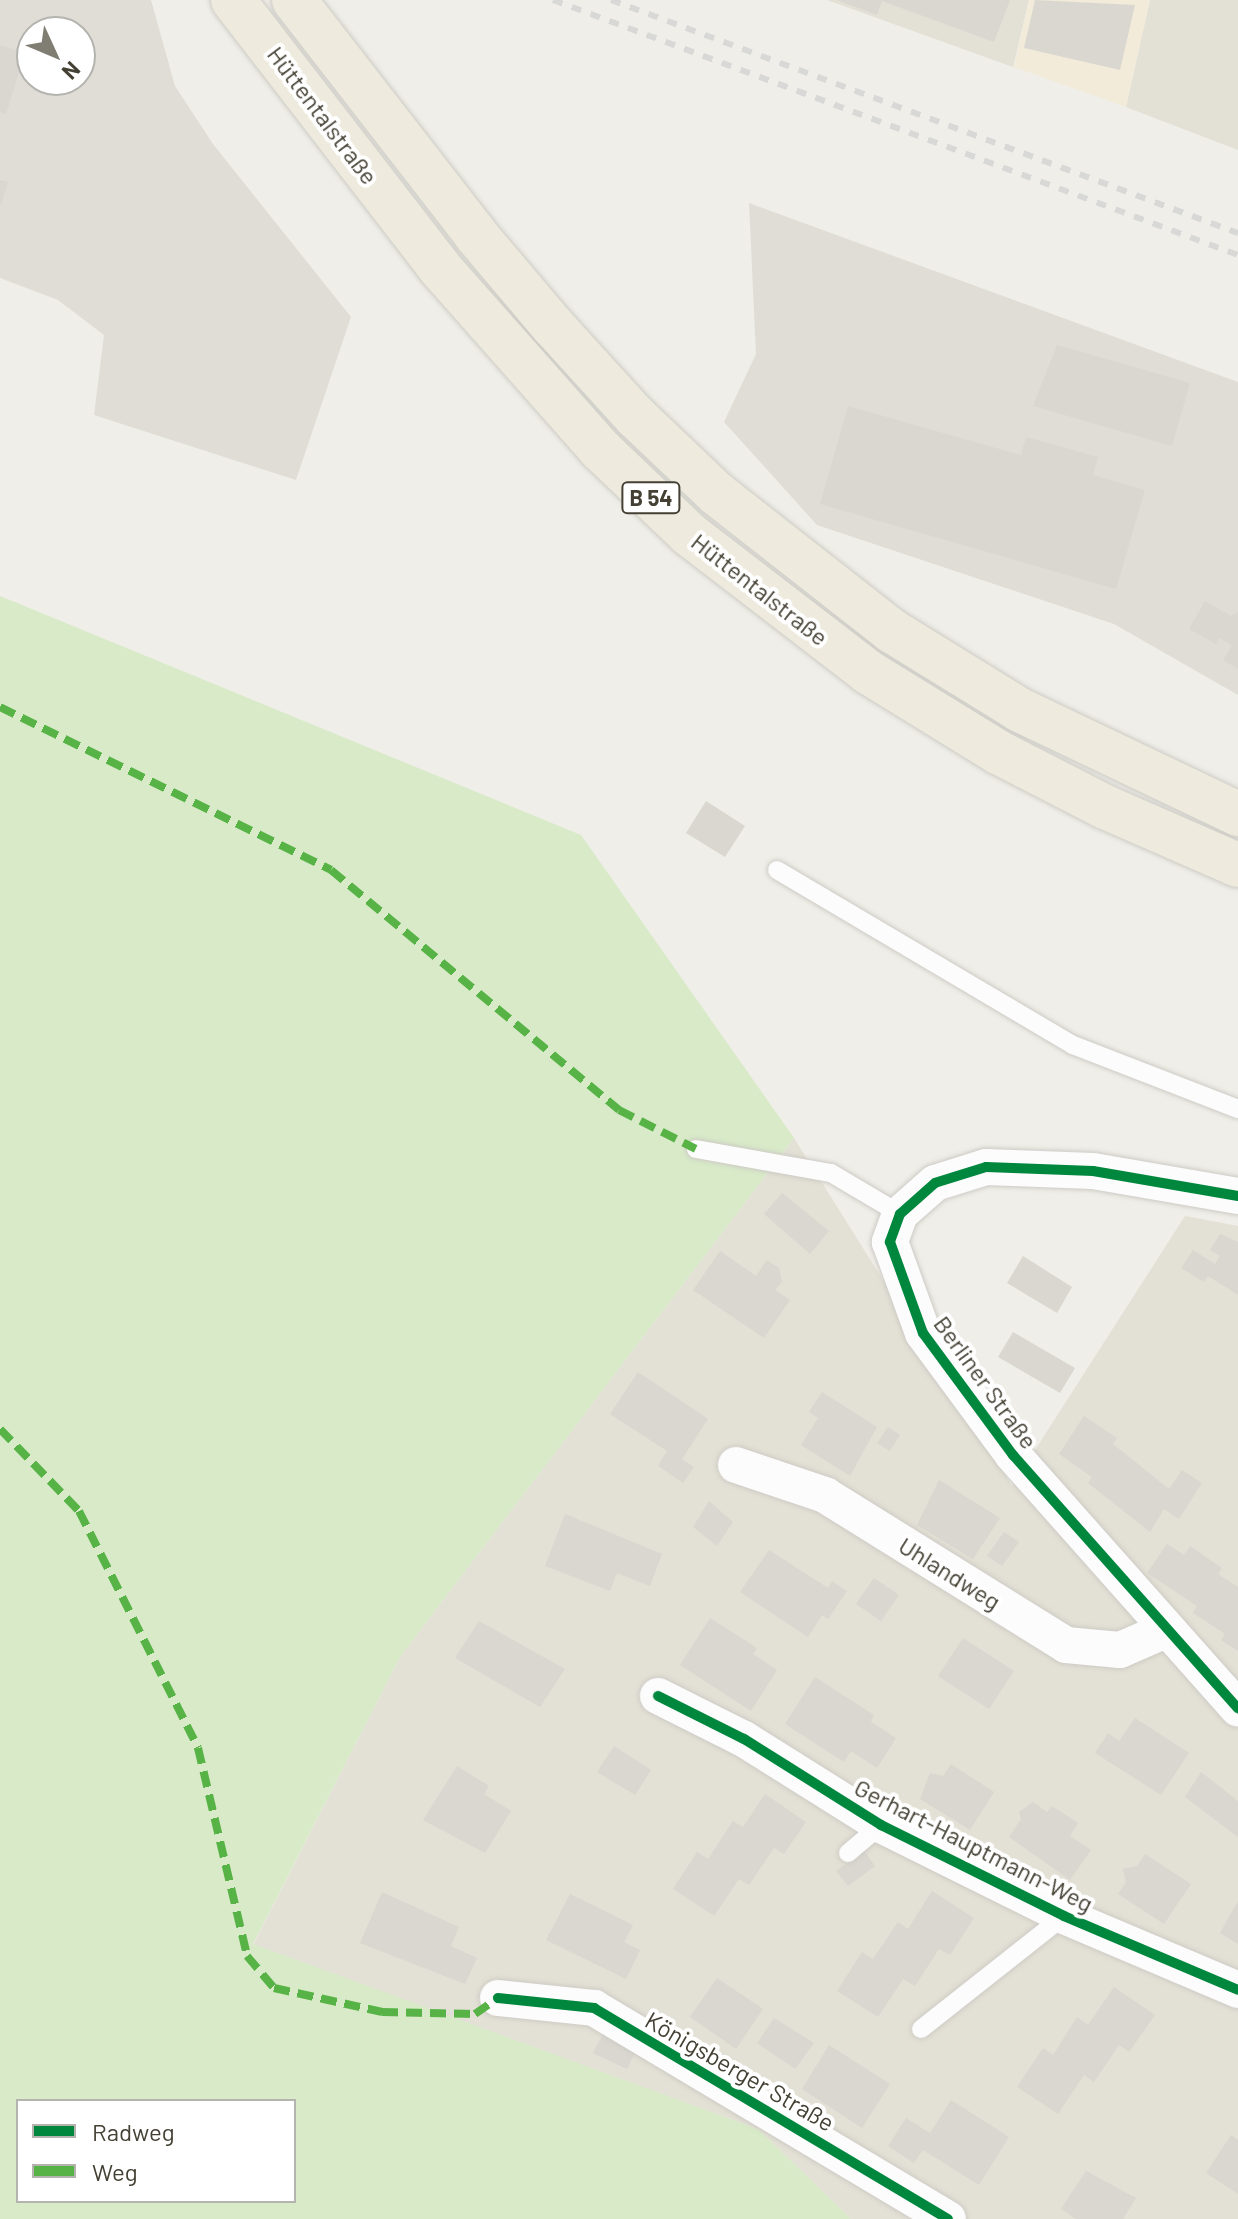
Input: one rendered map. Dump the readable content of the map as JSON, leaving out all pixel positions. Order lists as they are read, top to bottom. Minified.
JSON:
{"streets":{"highway":["Hüttentalstraße","B 54"],"street":["Berliner Straße","Uhlandweg","Gerhart-Hauptmann-Weg","Königsberger Straße"]},"crossings":[["Berliner Straße","Uhlandweg"]],"legend":["Radweg","Weg"],"north":"bottom right"}
